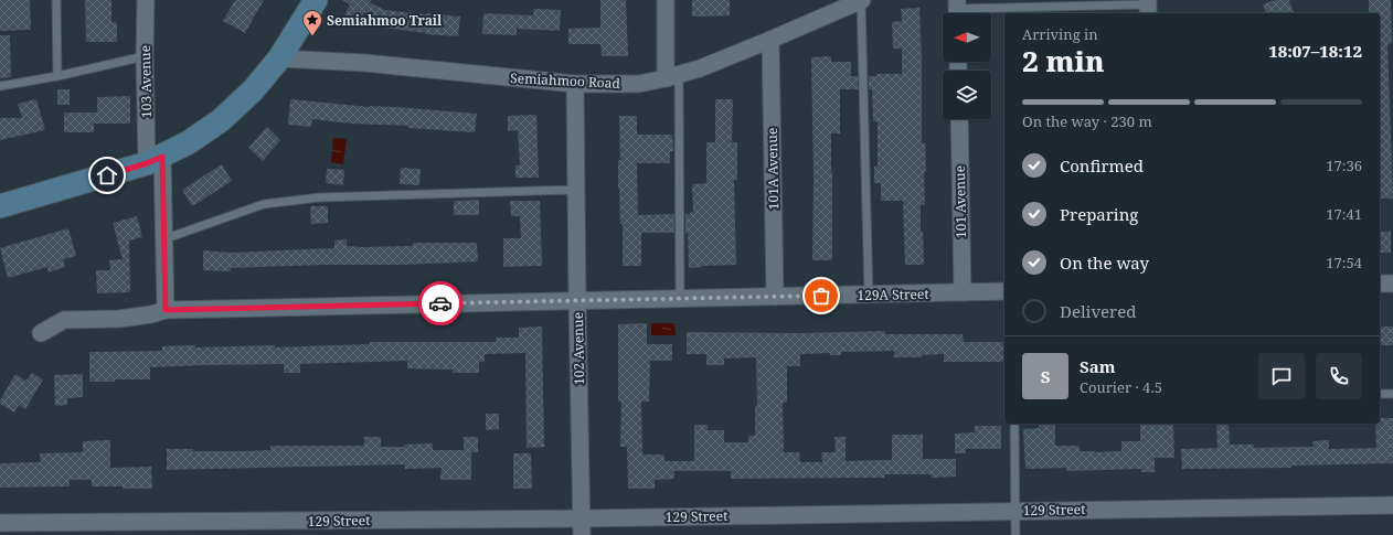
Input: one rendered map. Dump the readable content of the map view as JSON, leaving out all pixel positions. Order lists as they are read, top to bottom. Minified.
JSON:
{"streets":{"street":["Semiahmoo Road","103 Avenue","101A Avenue","101 Avenue","129A Street","102 Avenue","129 Street"]},"crossings":[["Semiahmoo Road","101A Avenue"],["Semiahmoo Road","102 Avenue"],["103 Avenue","129A Street"],["101A Avenue","129A Street"],["101 Avenue","129A Street"],["129A Street","102 Avenue"],["102 Avenue","129 Street"]],"places":{"place":["Semiahmoo Trail"]},"north":"left","page":{"heading":["2 min","Arriving in","18:07–18:12"],"panel":["Sam","Courier · 4.5"],"bar":"On the way · 230 m","list":[["Confirmed","17:36"],["Preparing","17:41"],["On the way","17:54"],"Delivered"],"round":"S"}}
